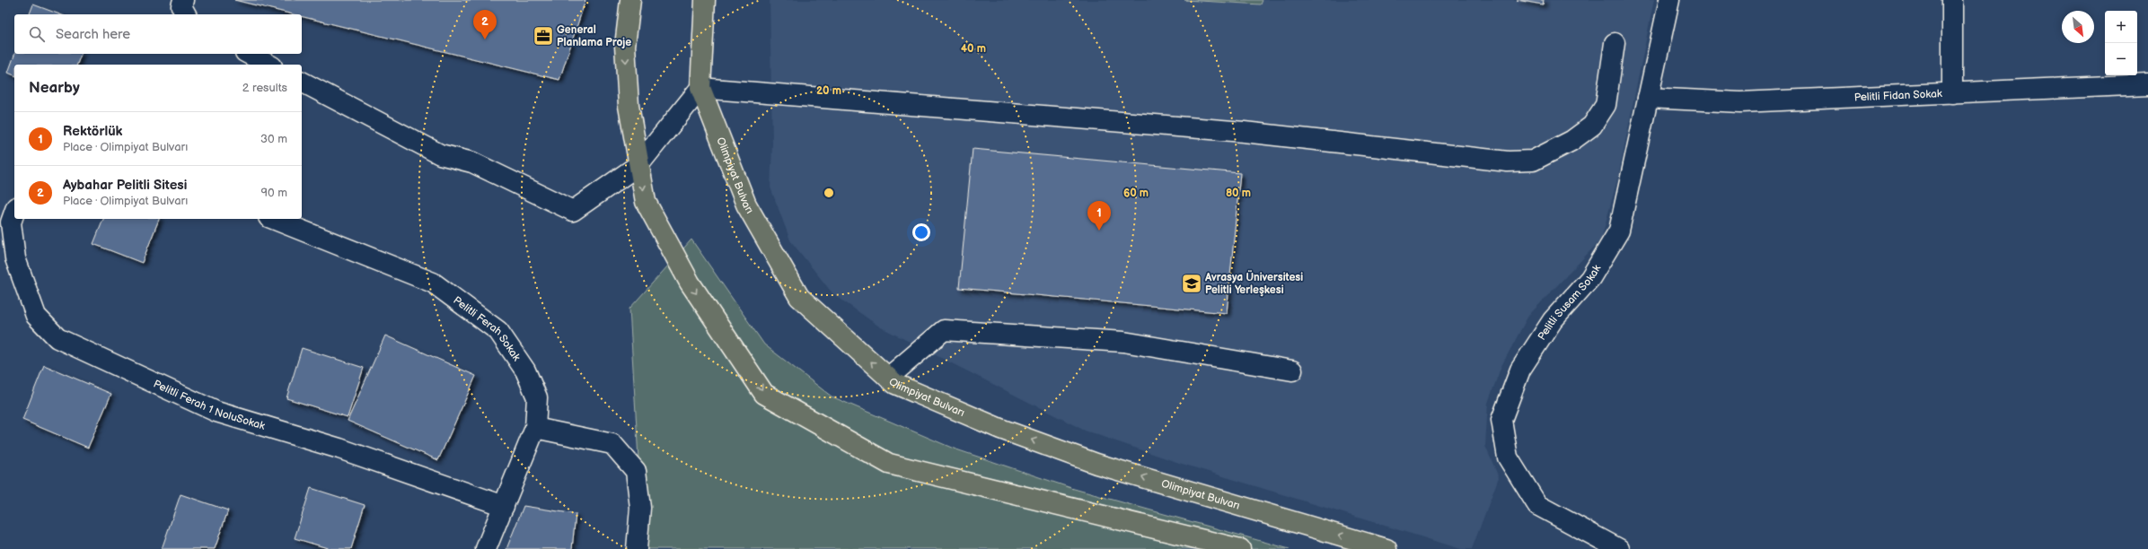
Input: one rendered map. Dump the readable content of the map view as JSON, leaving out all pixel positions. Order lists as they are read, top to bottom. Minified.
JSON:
{"streets":{"main road":["Olimpiyat Bulvarı"],"street":["Pelitli Fidan Sokak","Pelitli Susam Sokak","Pelitli Ferah Sokak","Pelitli Ferah 1 NoluSokak"]},"crossings":[["Pelitli Fidan Sokak","Pelitli Susam Sokak"],["Pelitli Ferah Sokak","Pelitli Ferah 1 NoluSokak"]],"places":{"office":["General Planlama Proje"],"school or university":["Avrasya Üniversitesi Pelitli Yerleşkesi"]},"north":"bottom right","page":{"pins":["2","1"],"map_buttons":["+","−"],"search":"Search here","heading":["Nearby","2 results"],"list":[{"mark":"1","name":"Rektörlük","note":"Place · Olimpiyat Bulvarı","value":"30 m"},{"mark":"2","name":"Aybahar Pelitli Sitesi","note":"Place · Olimpiyat Bulvarı","value":"90 m"}]},"rings":["40 m","20 m","60 m","80 m"]}
